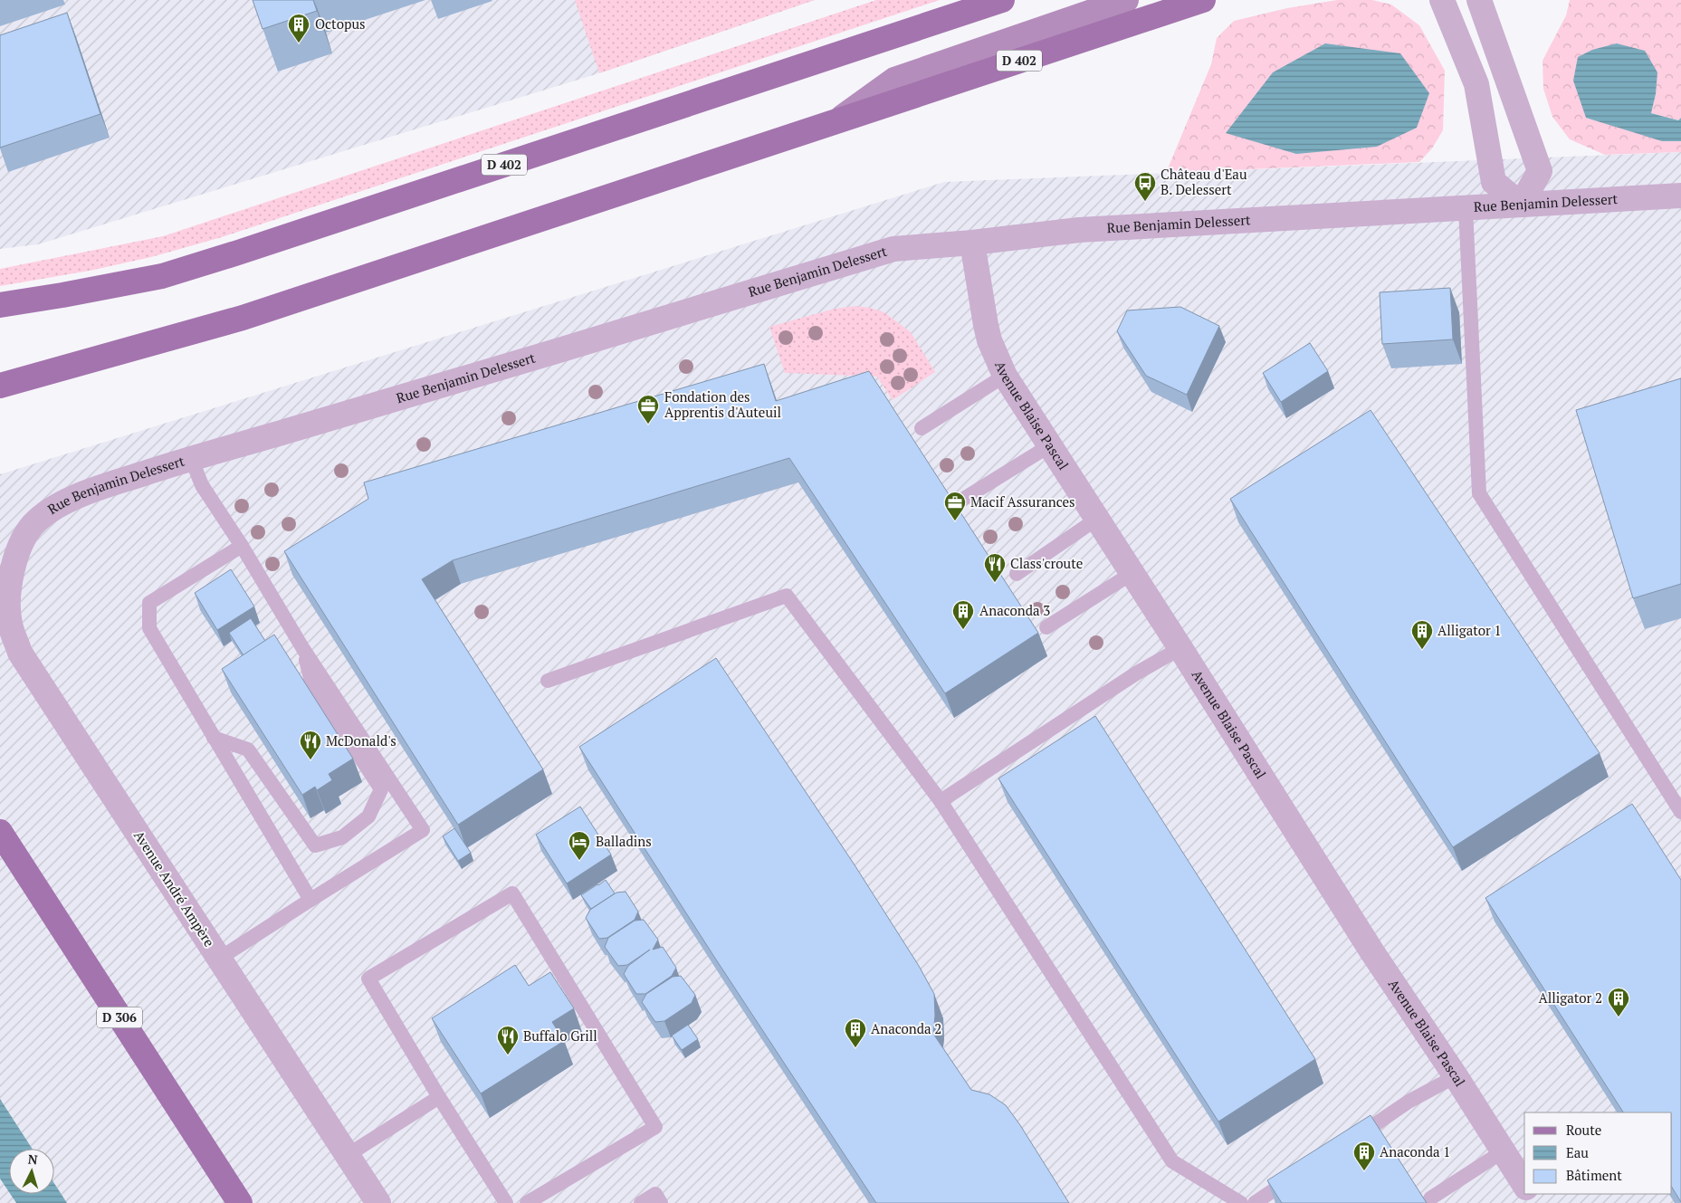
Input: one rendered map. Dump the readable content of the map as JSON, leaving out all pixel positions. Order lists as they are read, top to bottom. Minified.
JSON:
{"streets":{"main road":["D 402","D 306"],"street":["Rue Benjamin Delessert","Avenue Blaise Pascal","Avenue André Ampère"]},"crossings":[["Rue Benjamin Delessert","Avenue Blaise Pascal"],["Rue Benjamin Delessert","Avenue André Ampère"]],"places":{"building":["Octopus","Anaconda 3","Alligator 1","Alligator 2","Anaconda 2","Anaconda 1"],"bus stop":["Château d'Eau B. Delessert"],"office":["Fondation des Apprentis d'Auteuil","Macif Assurances"],"restaurant":["Class'croute","McDonald's","Buffalo Grill"],"hotel":["Balladins"]},"legend":["Route","Eau","Bâtiment"],"north":"top"}
